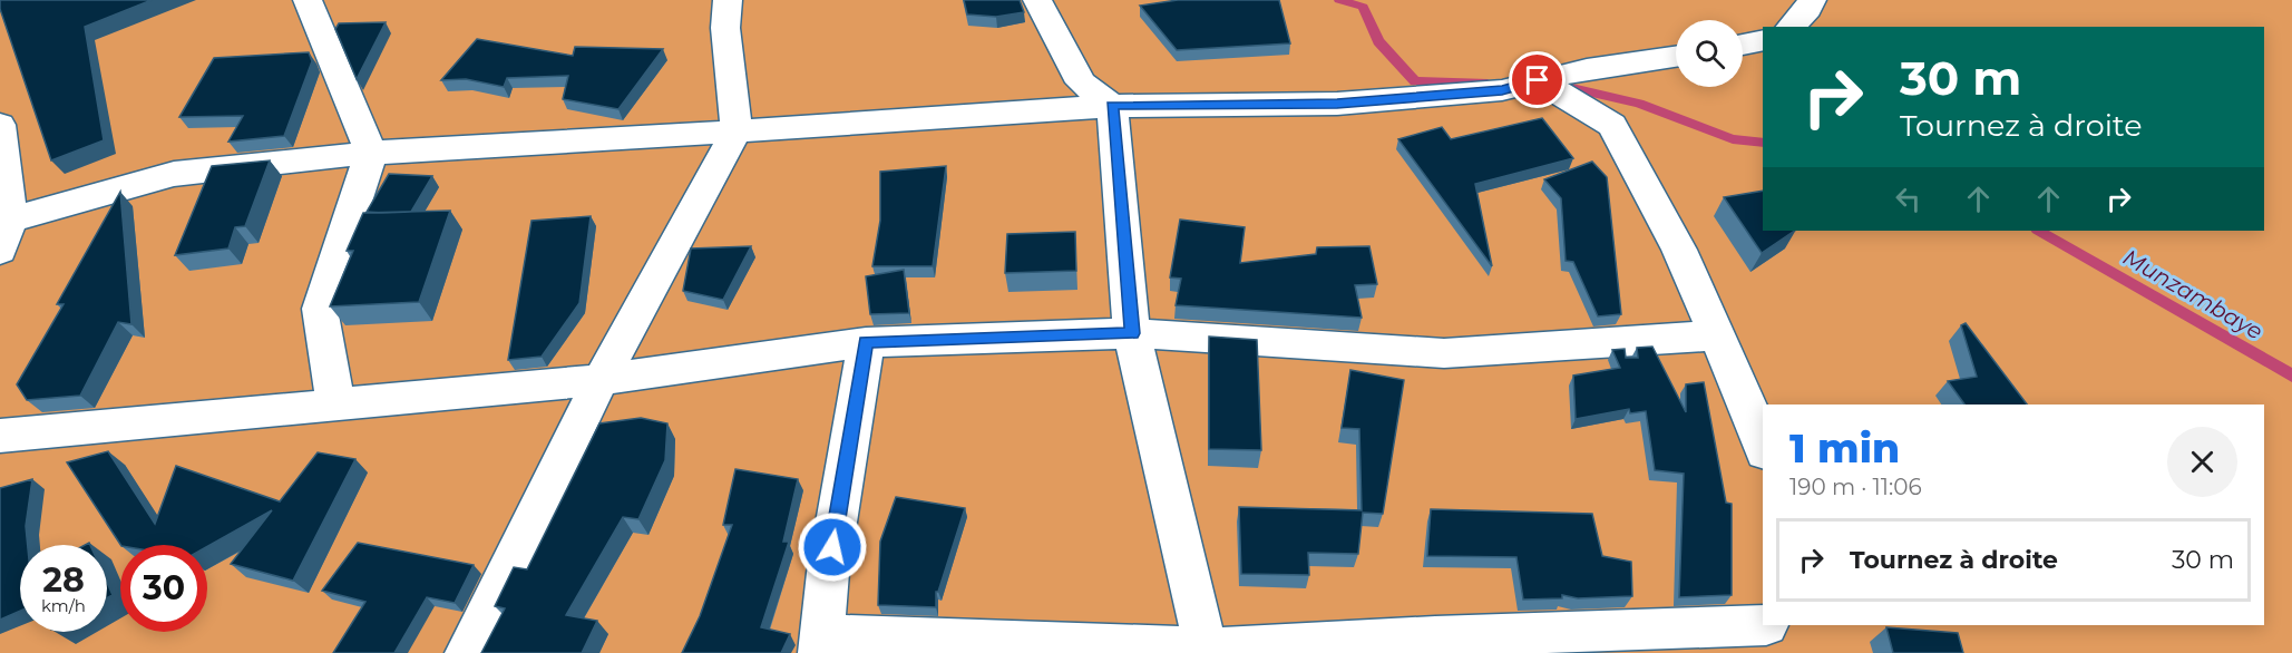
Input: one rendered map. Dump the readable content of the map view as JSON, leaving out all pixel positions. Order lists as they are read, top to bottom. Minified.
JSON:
{"water":["Munzambaye"],"page":{"turn":["30 m","Tournez à droite"],"heading":["1 min","190 m · 11:06"],"list":[{"name":"Tournez à droite","value":"30 m"}],"speed":"28 km/h","limit":"30"}}
